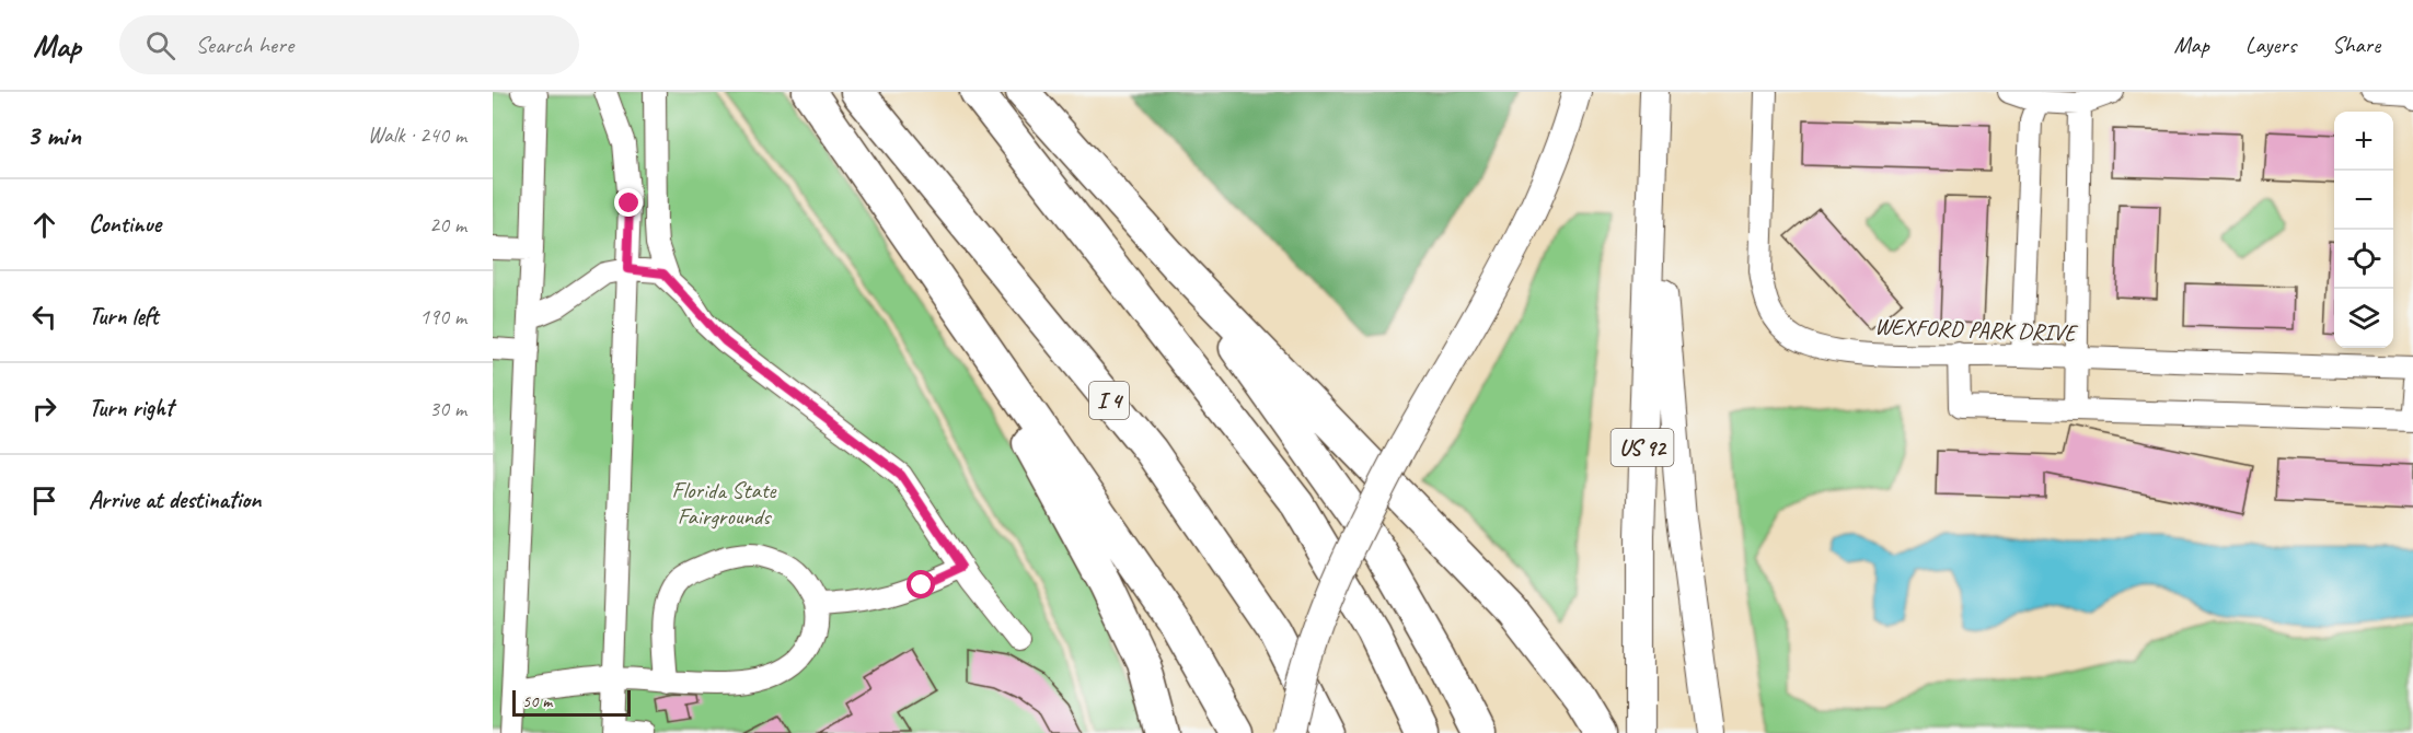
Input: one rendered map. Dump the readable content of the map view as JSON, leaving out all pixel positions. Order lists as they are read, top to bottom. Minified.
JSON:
{"streets":{"highway":["I 4"],"main road":["US 92"],"street":["WEXFORD PARK DRIVE"]},"parks":["Florida State Fairgrounds"],"scale_bar":"50 m","page":{"header":"Map","search":"Search here","nav":["Map","Layers","Share"],"heading":["3 min","Walk · 240 m"],"map_buttons":["+","−"],"list":[["Continue","20 m"],["Turn left","190 m"],["Turn right","30 m"],"Arrive at destination"],"scale":"50 m"}}
